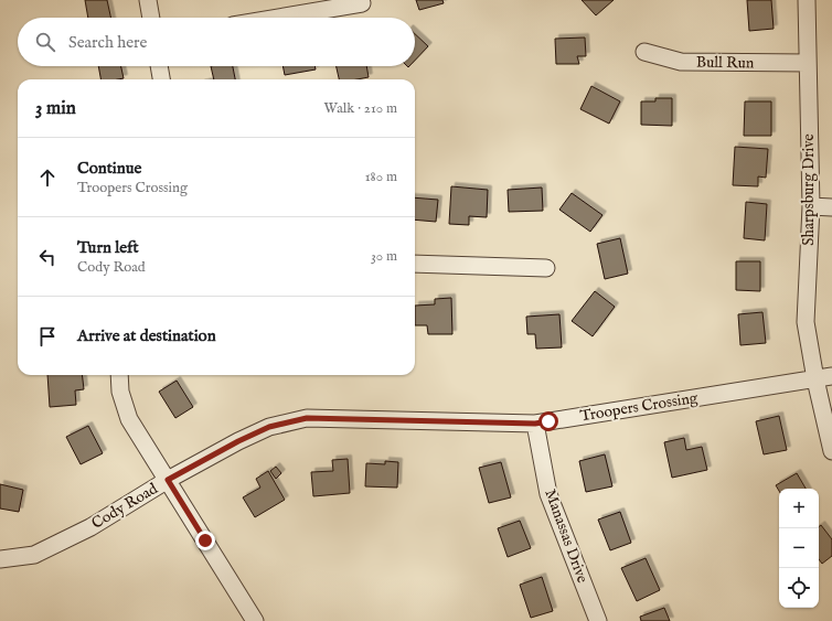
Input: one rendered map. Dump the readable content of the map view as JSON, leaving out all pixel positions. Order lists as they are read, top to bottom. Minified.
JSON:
{"streets":{"street":["Bull Run","Sharpsburg Drive","Troopers Crossing","Cody Road","Manassas Drive"]},"crossings":[["Bull Run","Sharpsburg Drive"],["Sharpsburg Drive","Troopers Crossing"],["Troopers Crossing","Cody Road"],["Troopers Crossing","Manassas Drive"]],"page":{"search":"Search here","heading":["3 min","Walk · 210 m"],"list":[["Continue","Troopers Crossing","180 m"],["Turn left","Cody Road","30 m"],"Arrive at destination"],"map_buttons":["+","−"]}}
